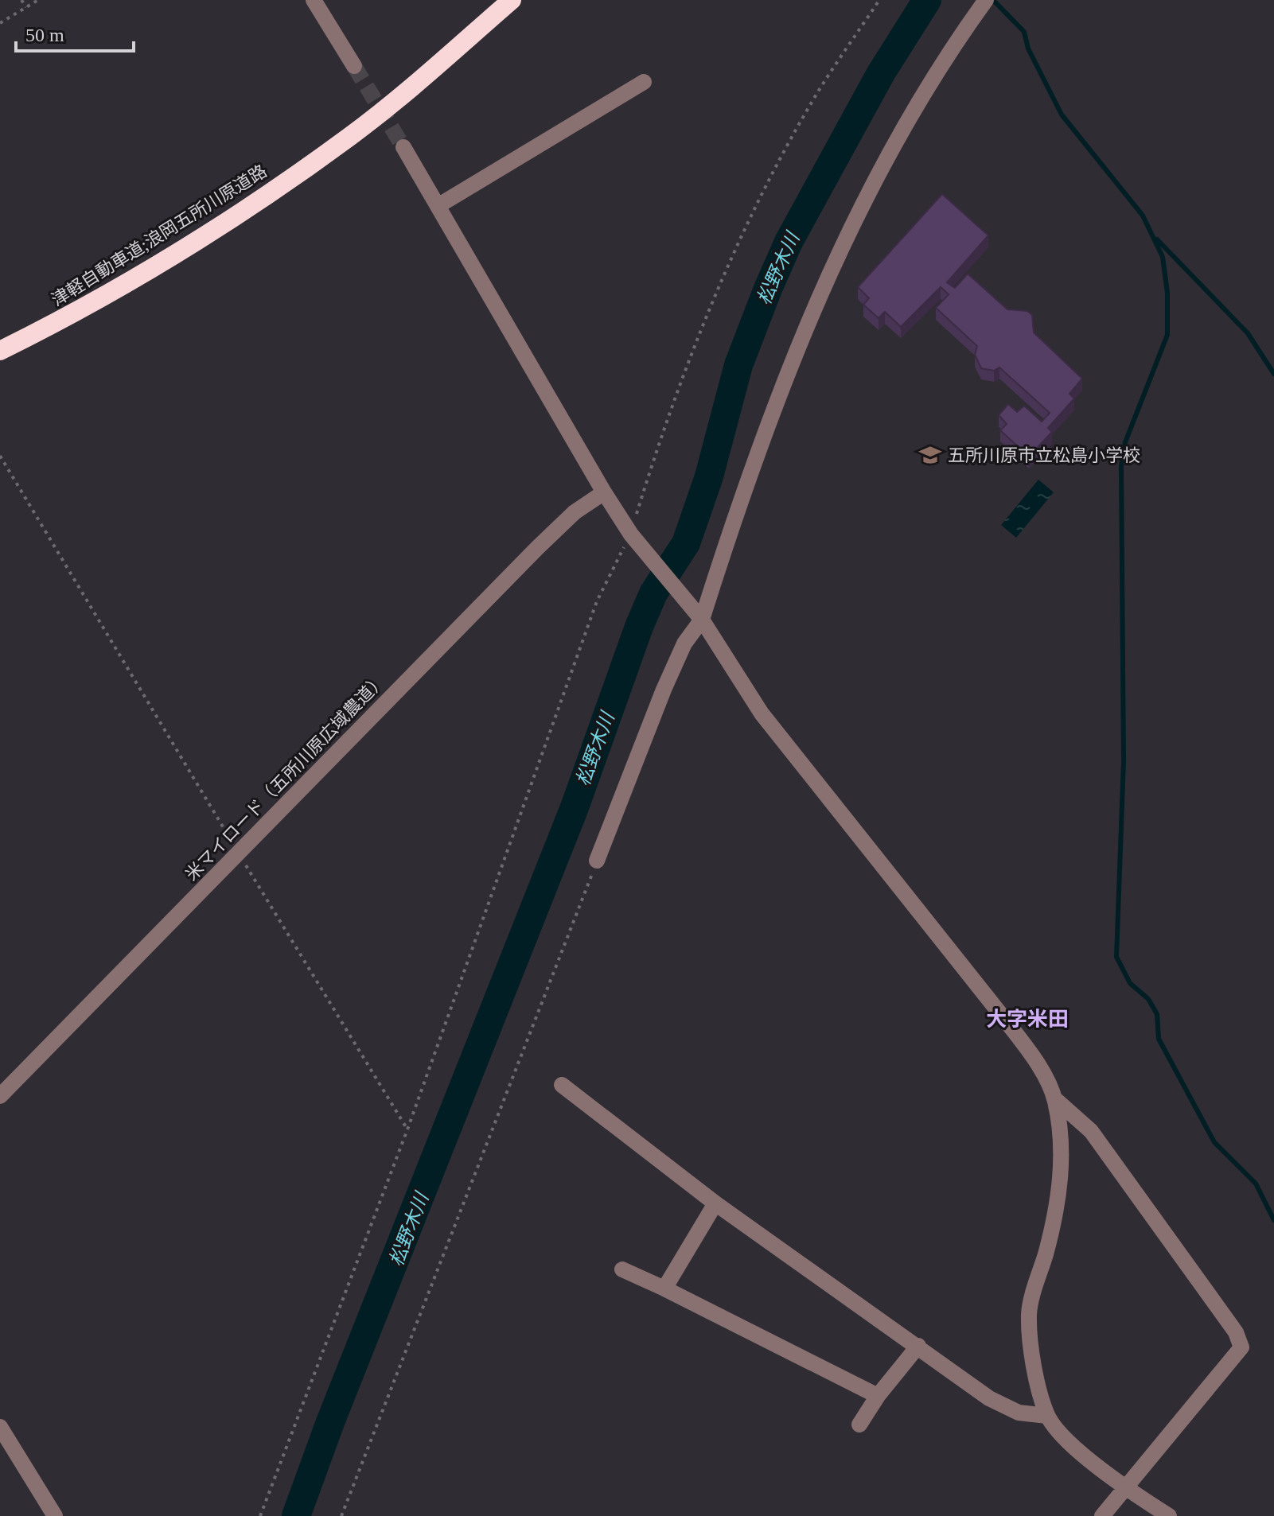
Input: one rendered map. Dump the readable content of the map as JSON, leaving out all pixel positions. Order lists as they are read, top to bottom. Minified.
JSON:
{"streets":{"highway":["津軽自動車道;浪岡五所川原道路"],"street":["米マイロード（五所川原広域農道）"]},"districts":["大字米田"],"water":["松野木川"],"places":{"school or university":["五所川原市立松島小学校"]},"scale_bar":"50 m"}
